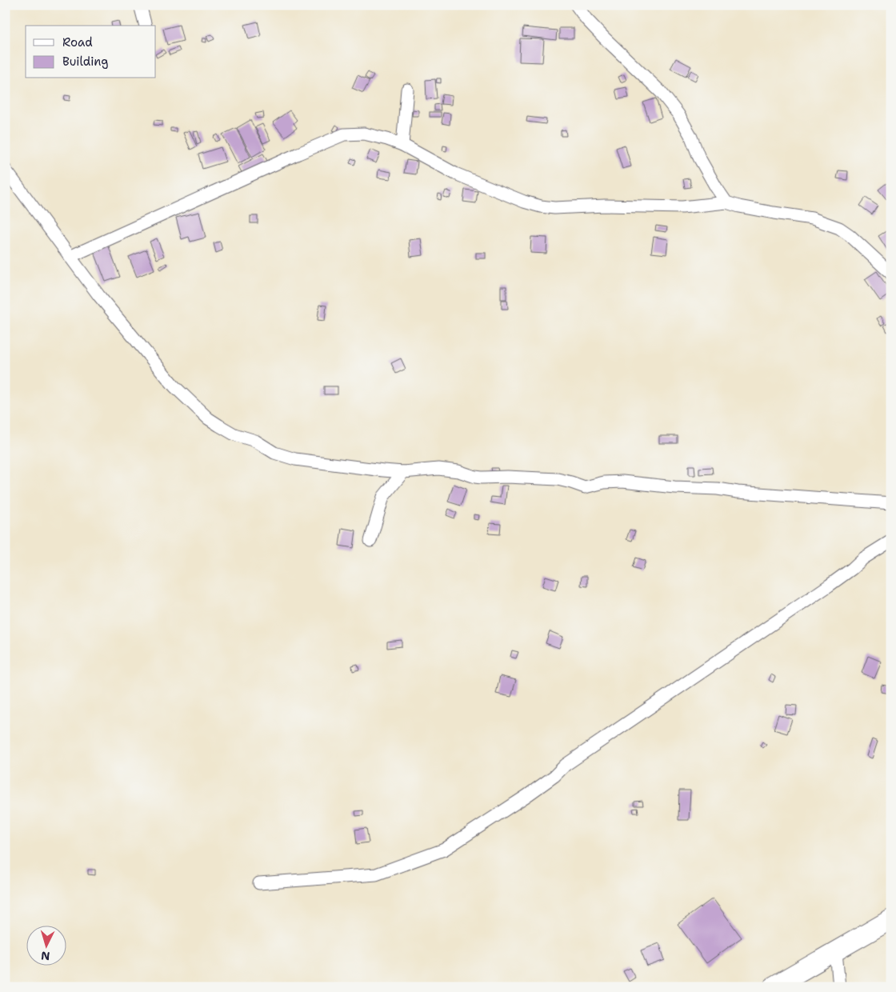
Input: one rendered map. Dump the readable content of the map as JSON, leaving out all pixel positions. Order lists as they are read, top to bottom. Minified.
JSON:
{"legend":["Road","Building"],"north":"bottom"}
